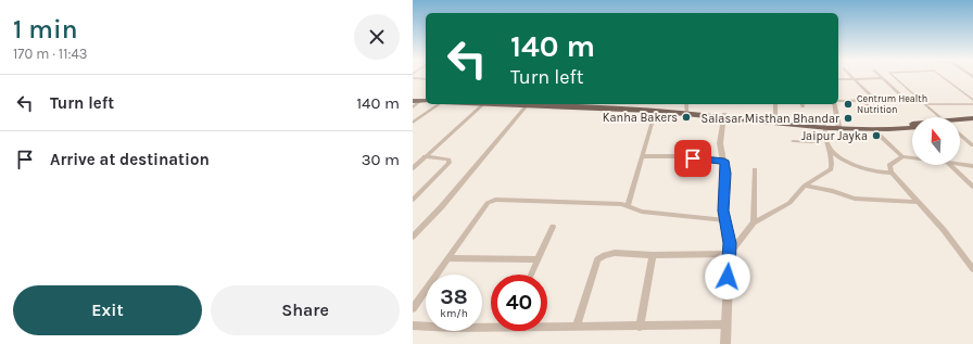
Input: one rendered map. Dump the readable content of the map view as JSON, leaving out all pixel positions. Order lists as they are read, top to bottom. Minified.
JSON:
{"places":["Centrum Health Nutrition","Kanha Bakers","Salasar Misthan Bhandar","Jaipur Jayka"],"north":"top","page":{"heading":["1 min","170 m · 11:43"],"turn":["140 m","Turn left"],"list":[{"name":"Turn left","value":"140 m"},{"name":"Arrive at destination","value":"30 m"}],"speed":"38 km/h","limit":"40","buttons":["Exit","Share"]}}
